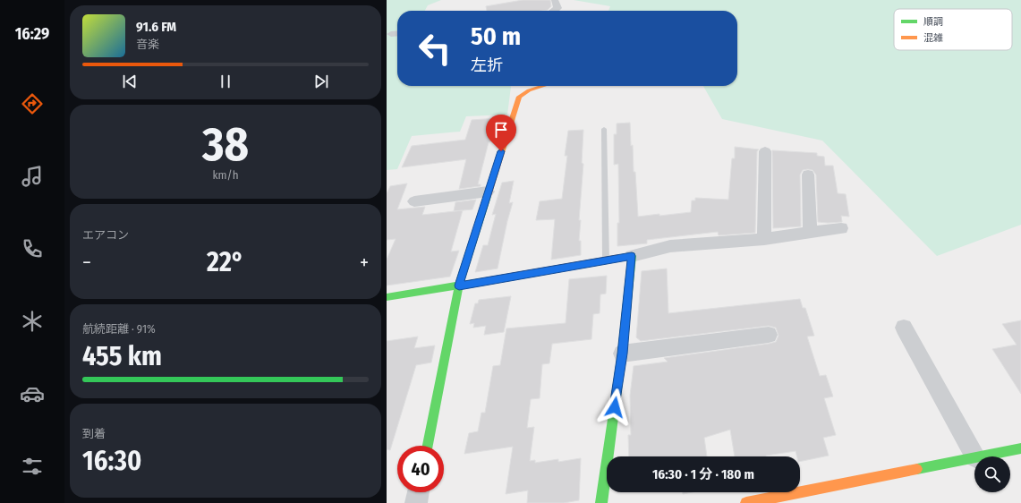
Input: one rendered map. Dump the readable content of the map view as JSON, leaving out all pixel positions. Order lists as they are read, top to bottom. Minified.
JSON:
{"legend":["順調","混雑"],"page":{"tabs":"16:29","turn":["50 m","左折"],"song":["91.6 FM","音楽"],"tile":[["38","km/h"],"エアコン",["航続距離 · 91%","455 km"],["到着","16:30"]],"heat":["−","22°","+"],"limit":"40","trip":"16:30 · 1 分 · 180 m"}}
